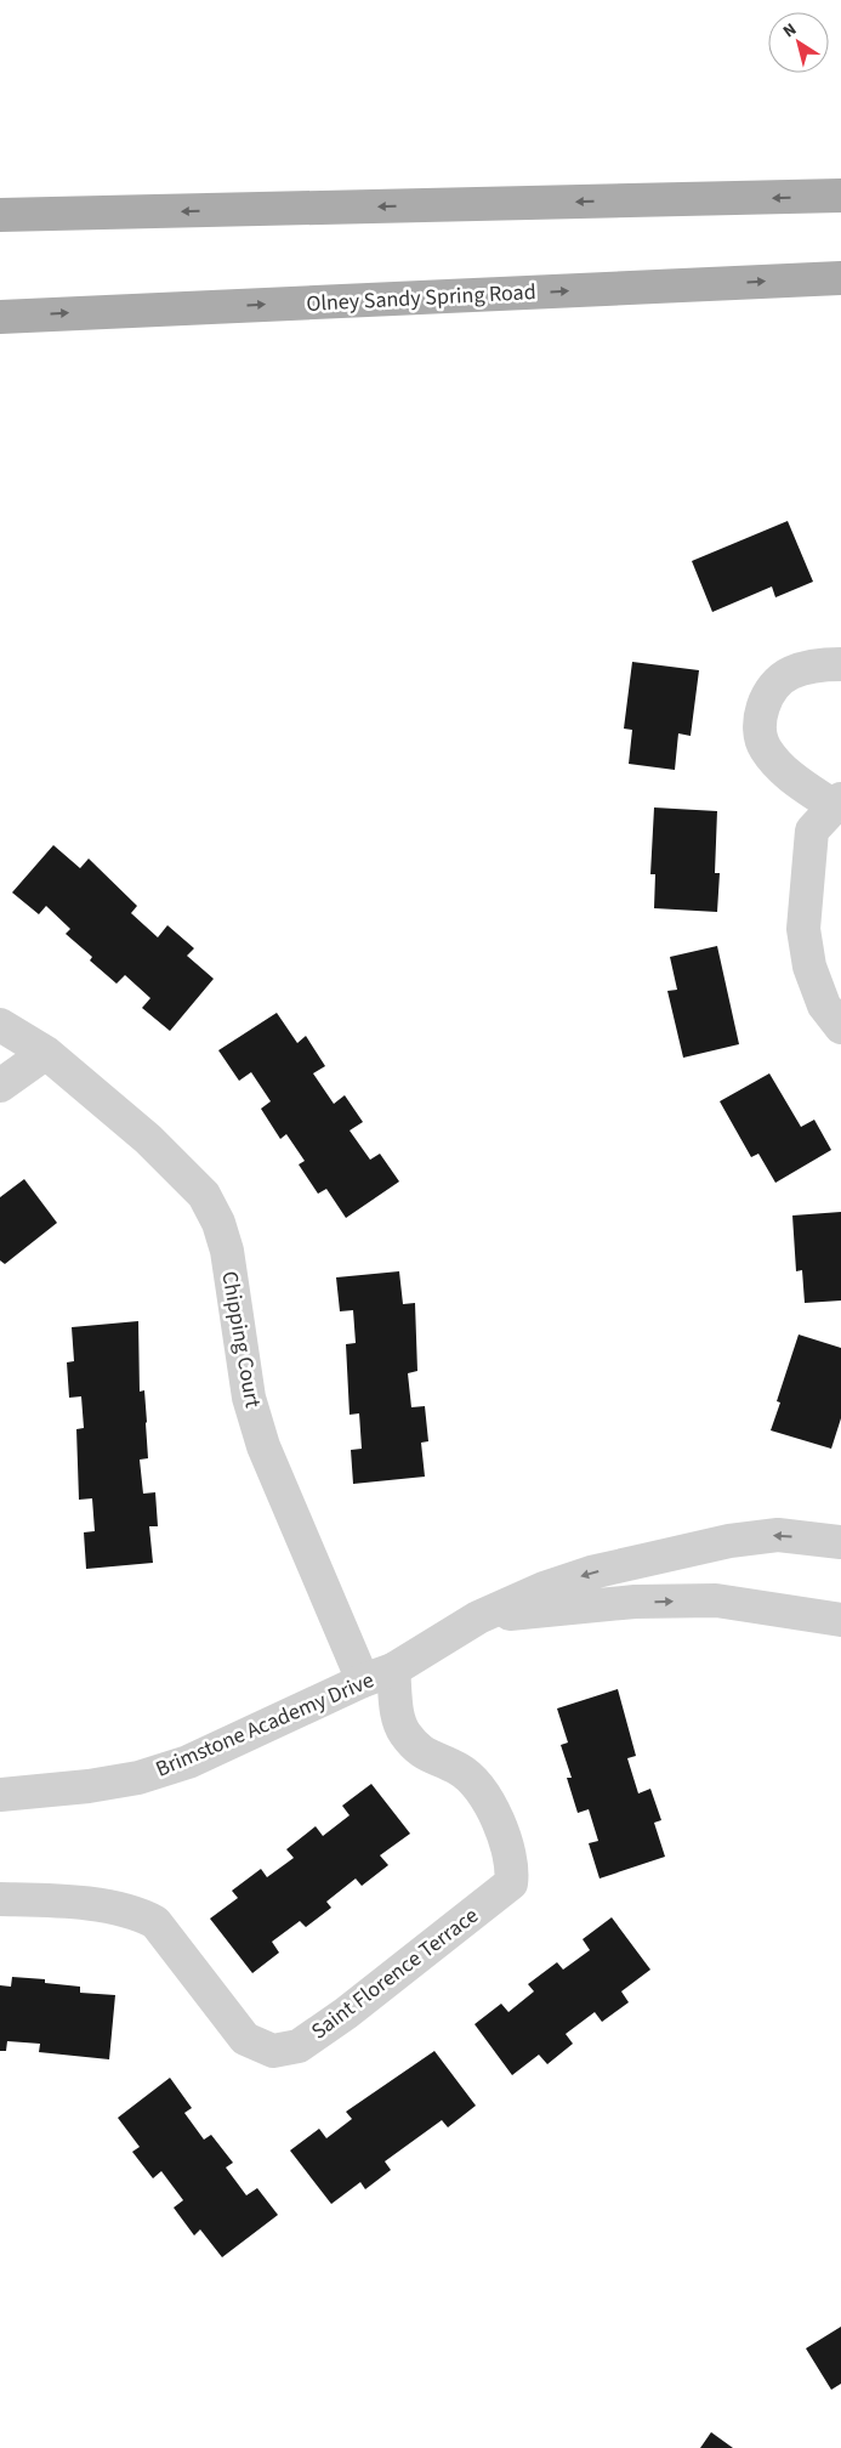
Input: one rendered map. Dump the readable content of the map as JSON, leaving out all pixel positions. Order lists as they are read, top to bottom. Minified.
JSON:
{"streets":{"main road":["Olney Sandy Spring Road"],"street":["Chipping Court","Brimstone Academy Drive","Saint Florence Terrace"]},"crossings":[["Chipping Court","Brimstone Academy Drive"],["Chipping Court","Saint Florence Terrace"],["Brimstone Academy Drive","Saint Florence Terrace"]],"north":"top left"}
